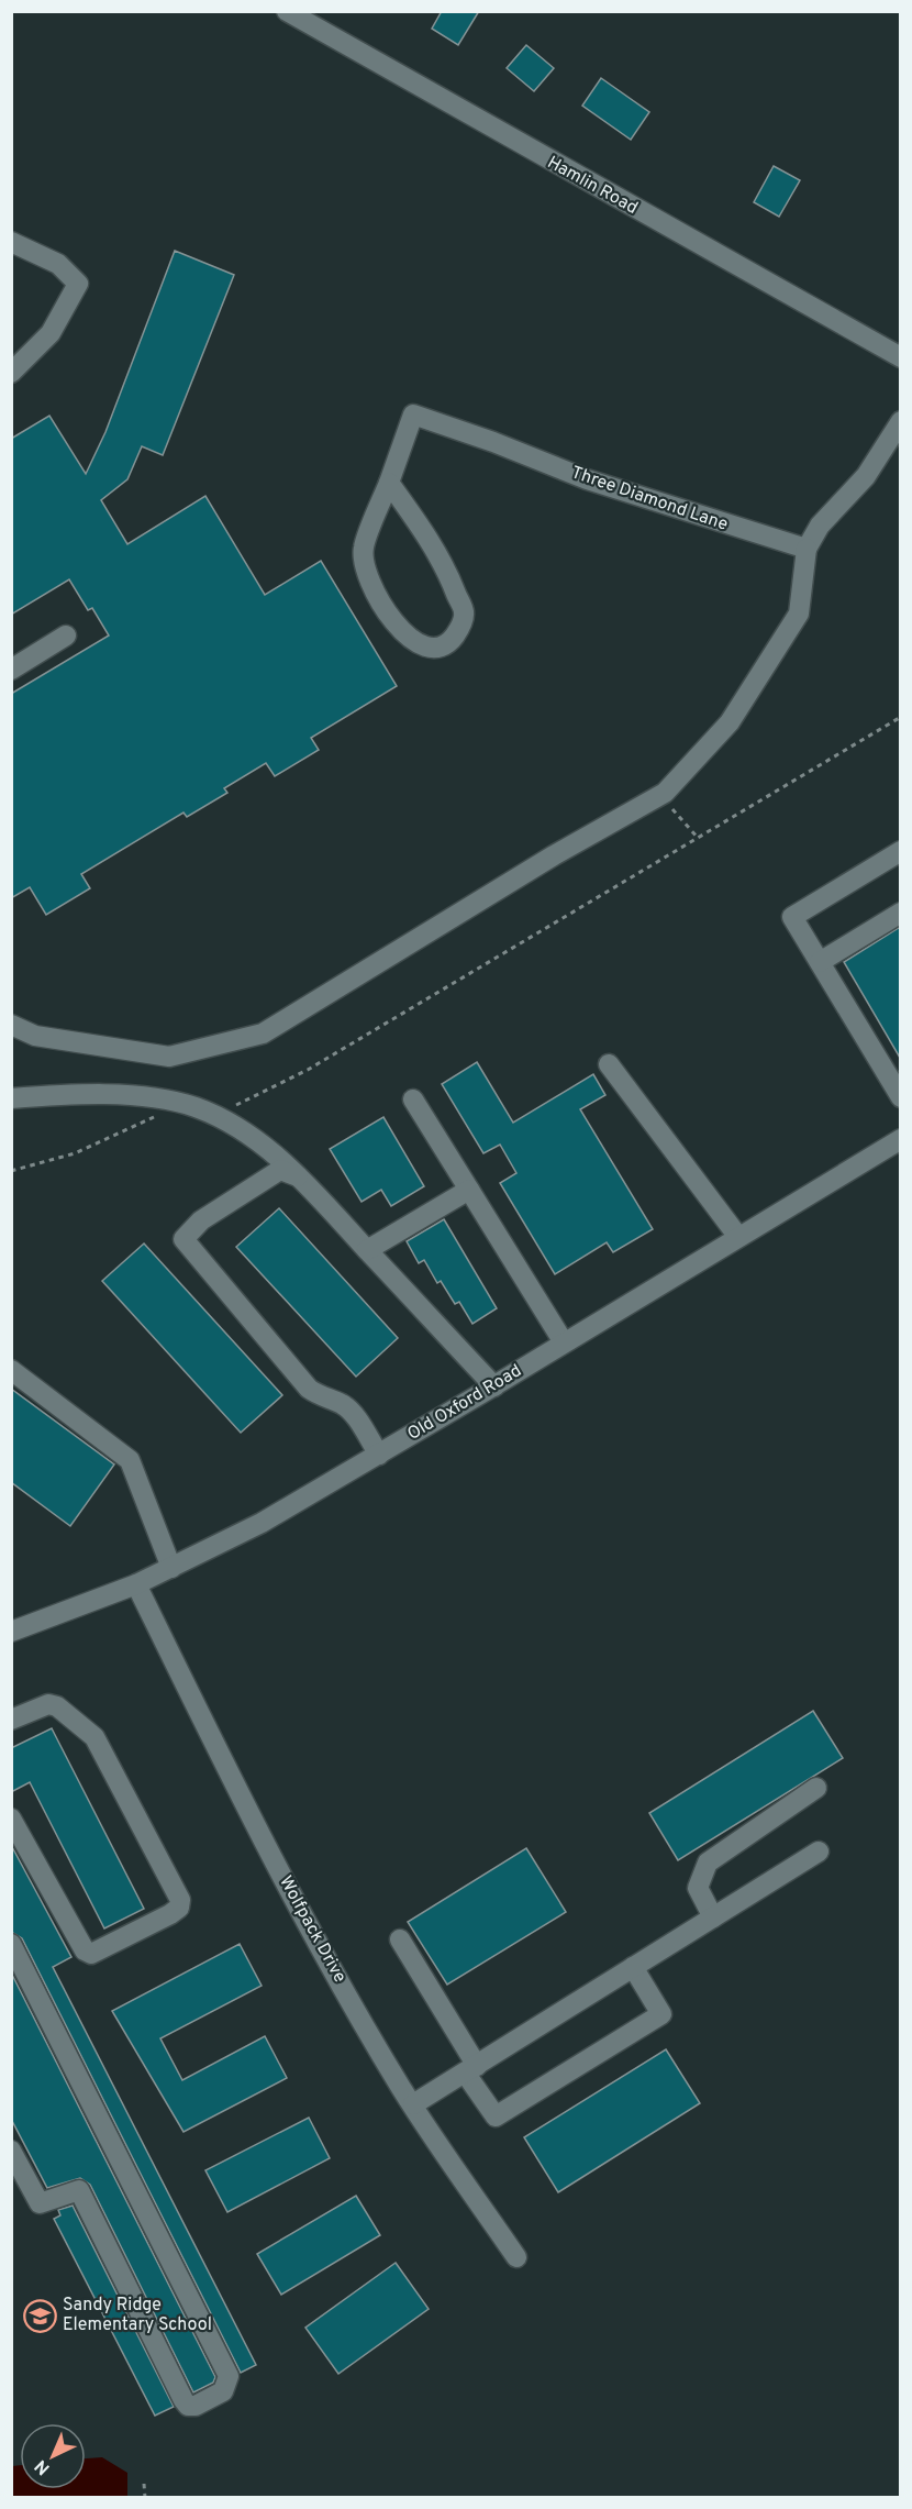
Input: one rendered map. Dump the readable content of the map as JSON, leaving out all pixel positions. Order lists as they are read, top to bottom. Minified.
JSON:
{"streets":{"street":["Hamlin Road","Three Diamond Lane","Old Oxford Road","Wolfpack Drive"]},"crossings":[["Old Oxford Road","Wolfpack Drive"]],"places":{"school or university":["Sandy Ridge Elementary School"]},"north":"bottom left"}
